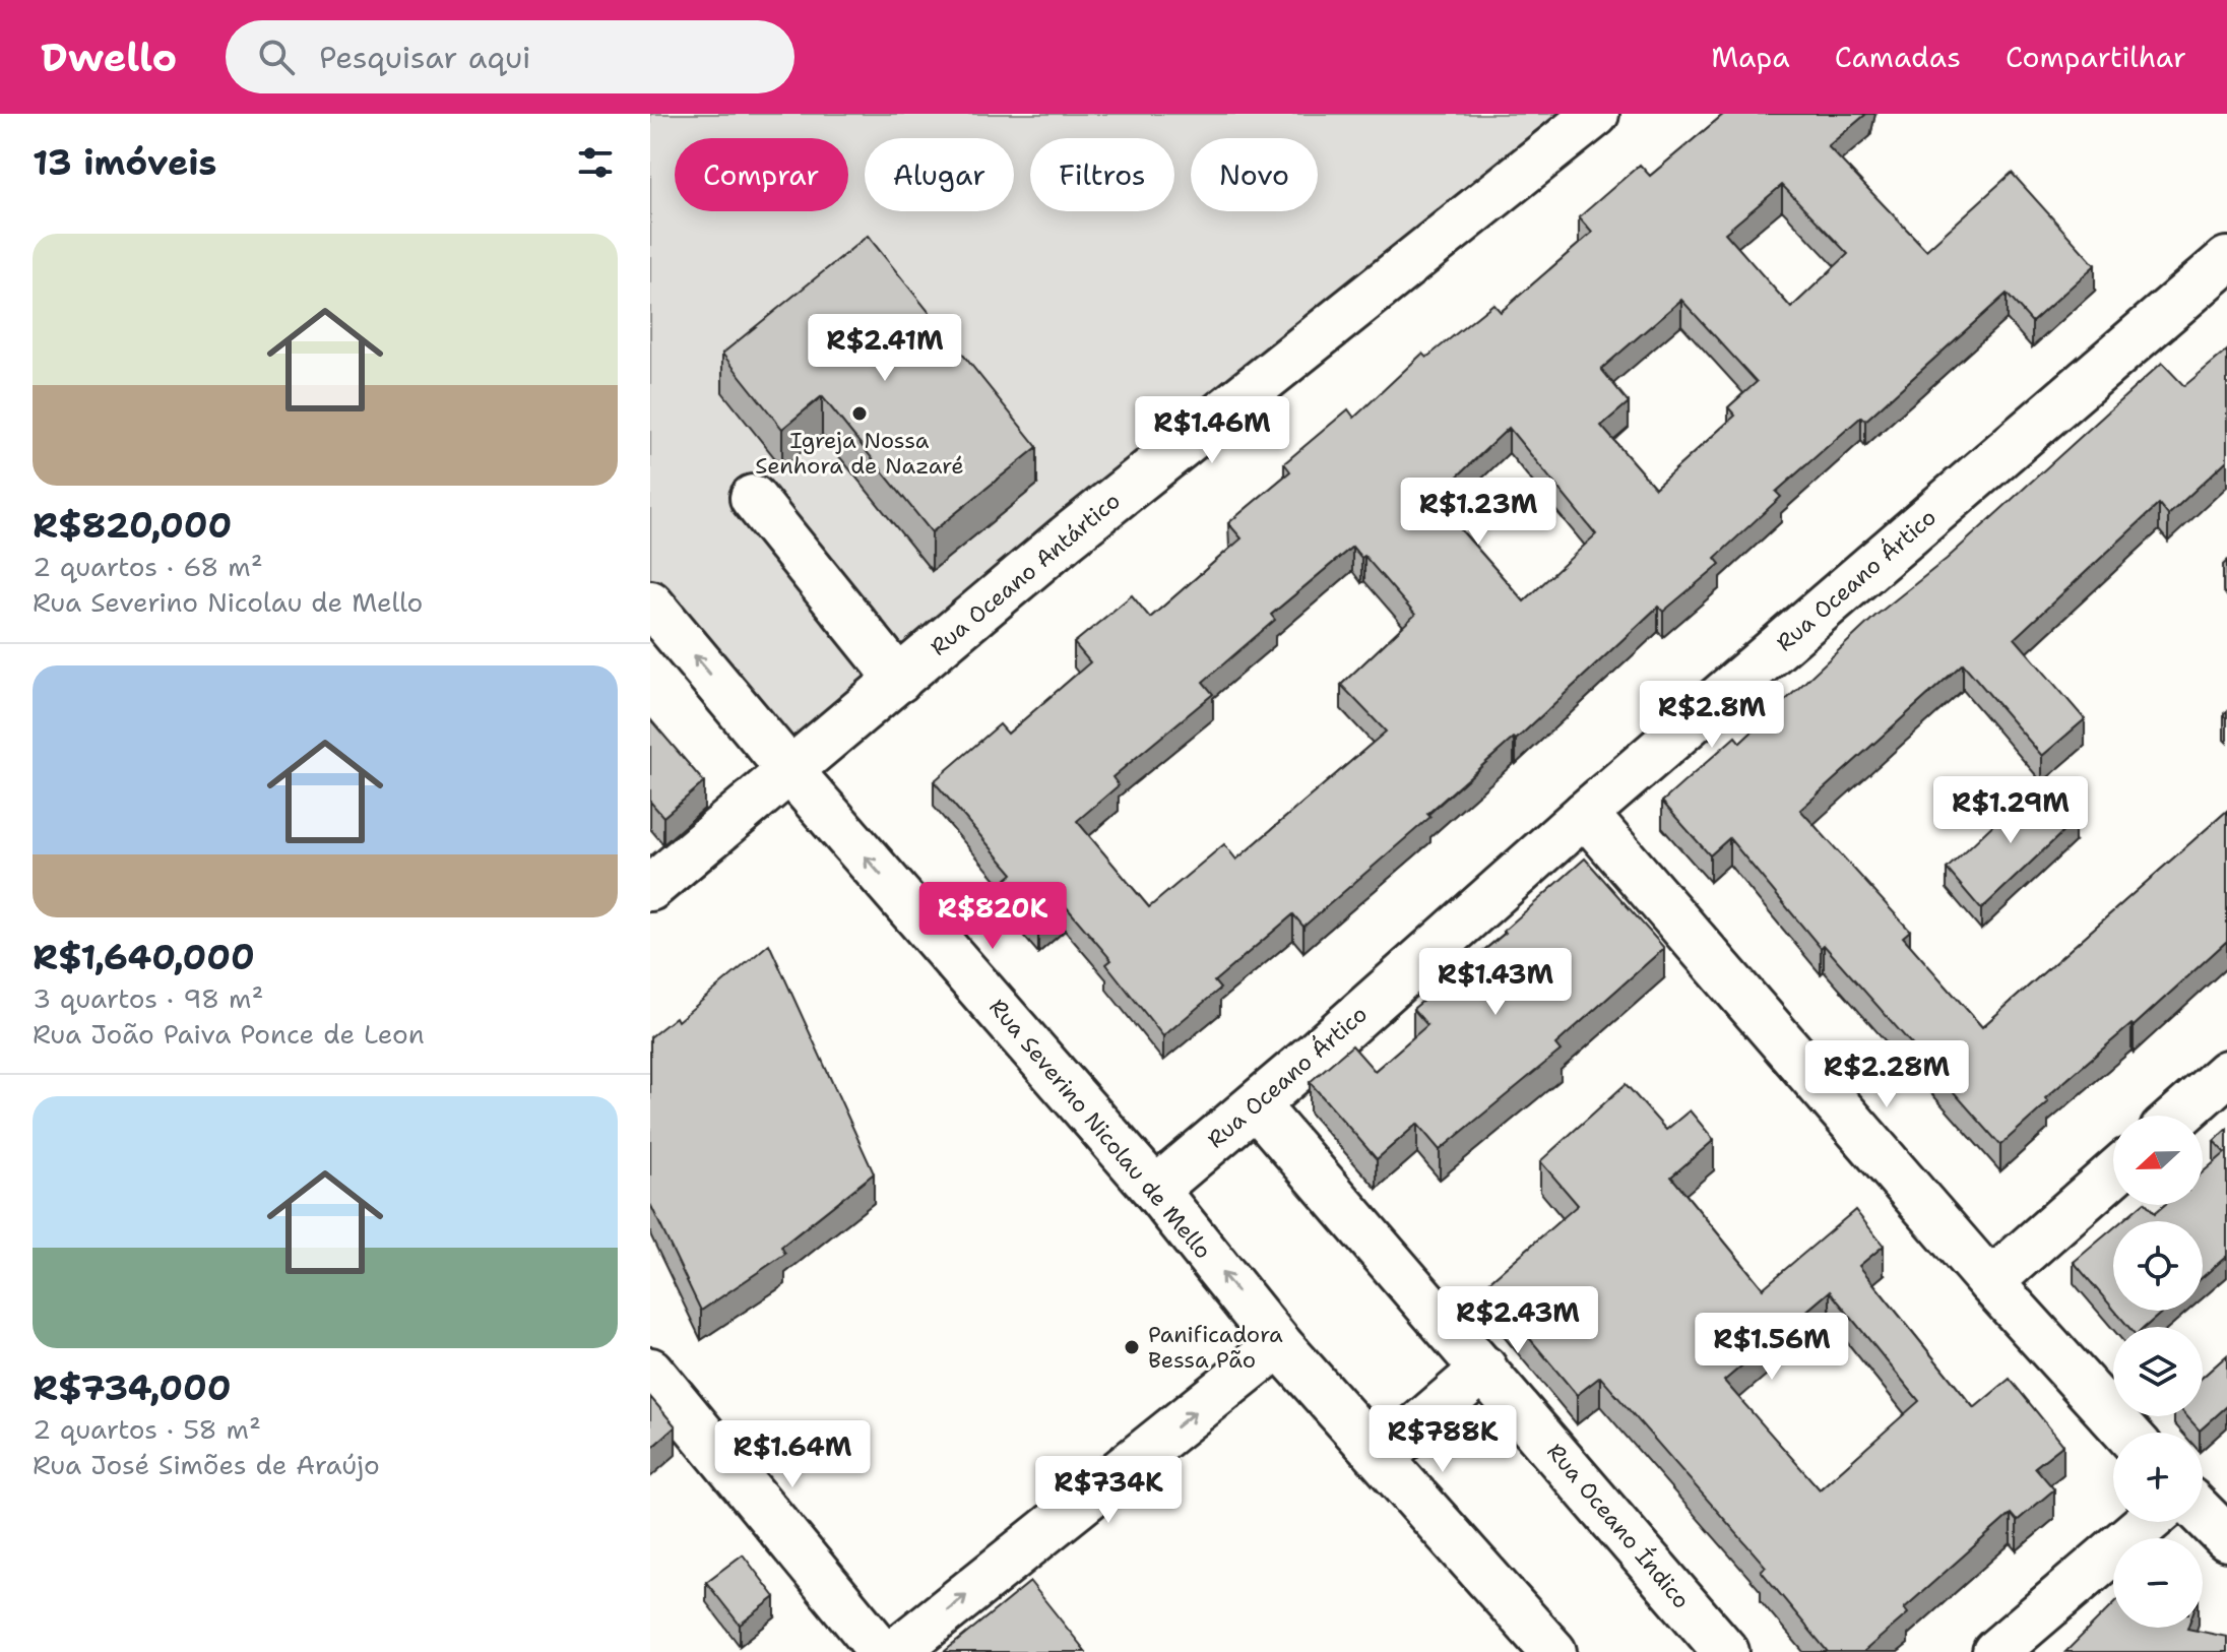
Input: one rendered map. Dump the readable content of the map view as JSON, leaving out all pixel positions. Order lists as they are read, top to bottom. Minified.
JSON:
{"streets":{"street":["Rua Oceano Antártico","Rua Oceano Ártico","Rua Severino Nicolau de Mello","Rua Oceano Índico"]},"crossings":[["Rua Oceano Antártico","Rua Severino Nicolau de Mello"],["Rua Oceano Ártico","Rua Severino Nicolau de Mello"],["Rua Oceano Ártico","Rua Oceano Índico"]],"one_way":["Rua Severino Nicolau de Mello"],"places":["Igreja Nossa Senhora de Nazaré","Panificadora Bessa Pão"],"north":"left","page":{"header":"Dwello","search":"Pesquisar aqui","nav":["Mapa","Camadas","Compartilhar"],"heading":"13 imóveis","chip":["Comprar","Alugar","Filtros","Novo"],"list":[{"name":"R$820,000","note":"2 quartos · 68 m² · Rua Severino Nicolau de Mello"},{"name":"R$1,640,000","note":"3 quartos · 98 m² · Rua João Paiva Ponce de Leon"},{"name":"R$734,000","note":"2 quartos · 58 m² · Rua José Simões de Araújo"}],"price":["R$2.41M","R$1.46M","R$1.23M","R$2.8M","R$1.29M","R$820K","R$1.43M","R$2.28M","R$2.43M","R$1.56M","R$788K","R$1.64M","R$734K"],"map_buttons":["+","−"]}}
